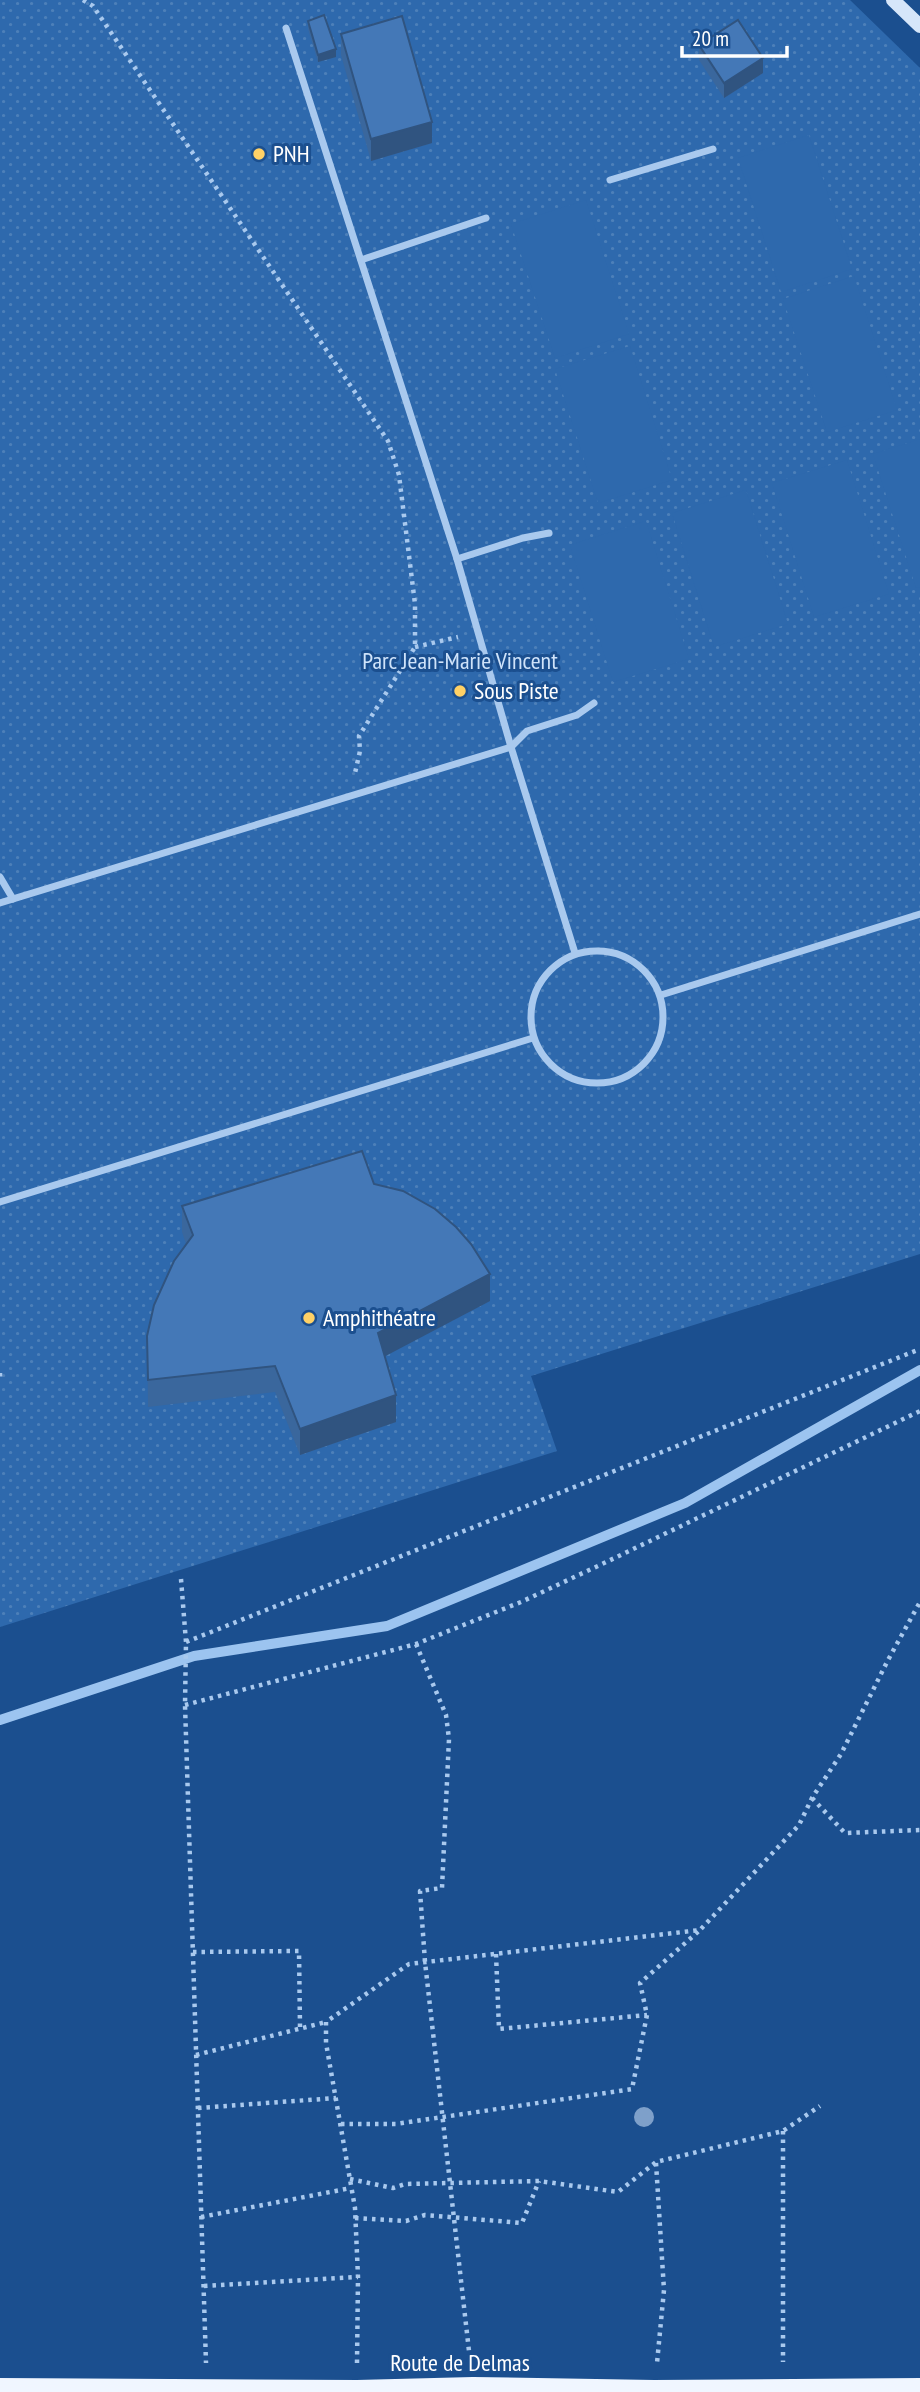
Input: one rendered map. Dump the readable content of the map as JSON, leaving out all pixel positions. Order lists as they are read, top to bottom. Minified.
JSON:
{"streets":{"main road":["Route de Delmas"]},"parks":["Parc Jean-Marie Vincent"],"places":["PNH","Sous Piste","Amphithéatre"],"scale_bar":"20 m"}
